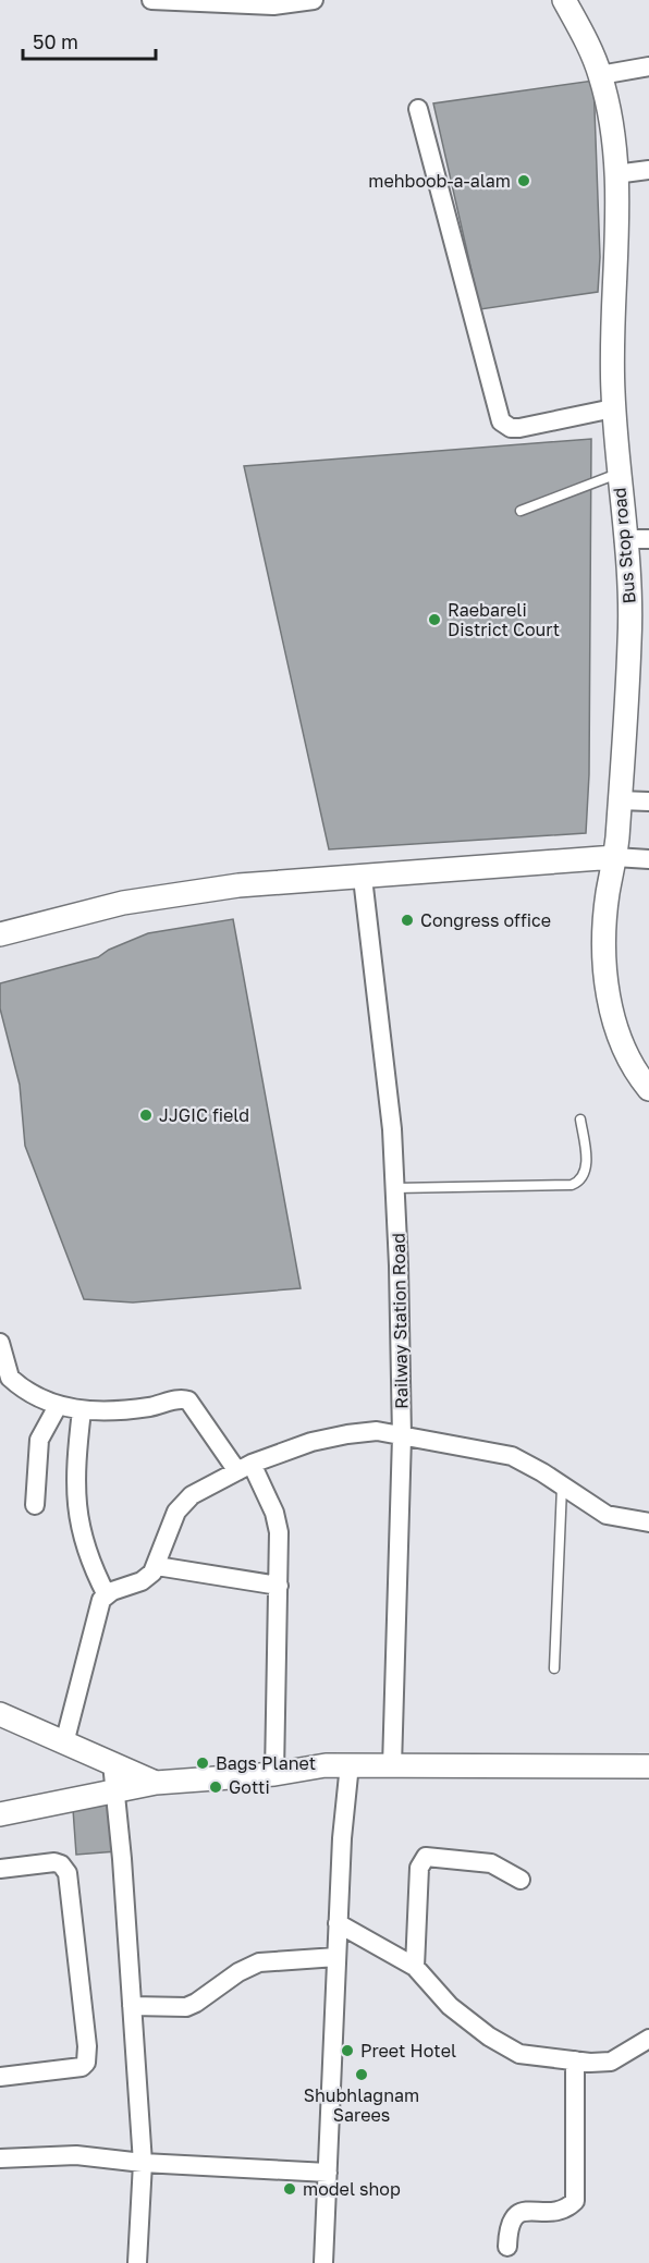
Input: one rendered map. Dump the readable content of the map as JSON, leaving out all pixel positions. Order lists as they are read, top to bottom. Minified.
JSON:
{"streets":{"street":["Bus Stop road","Railway Station Road"]},"places":["mehboob-a-alam","Raebareli District Court","Congress office","JJGIC field","Bags Planet","Gotti","Preet Hotel","Shubhlagnam Sarees","model shop"],"scale_bar":"50 m"}
